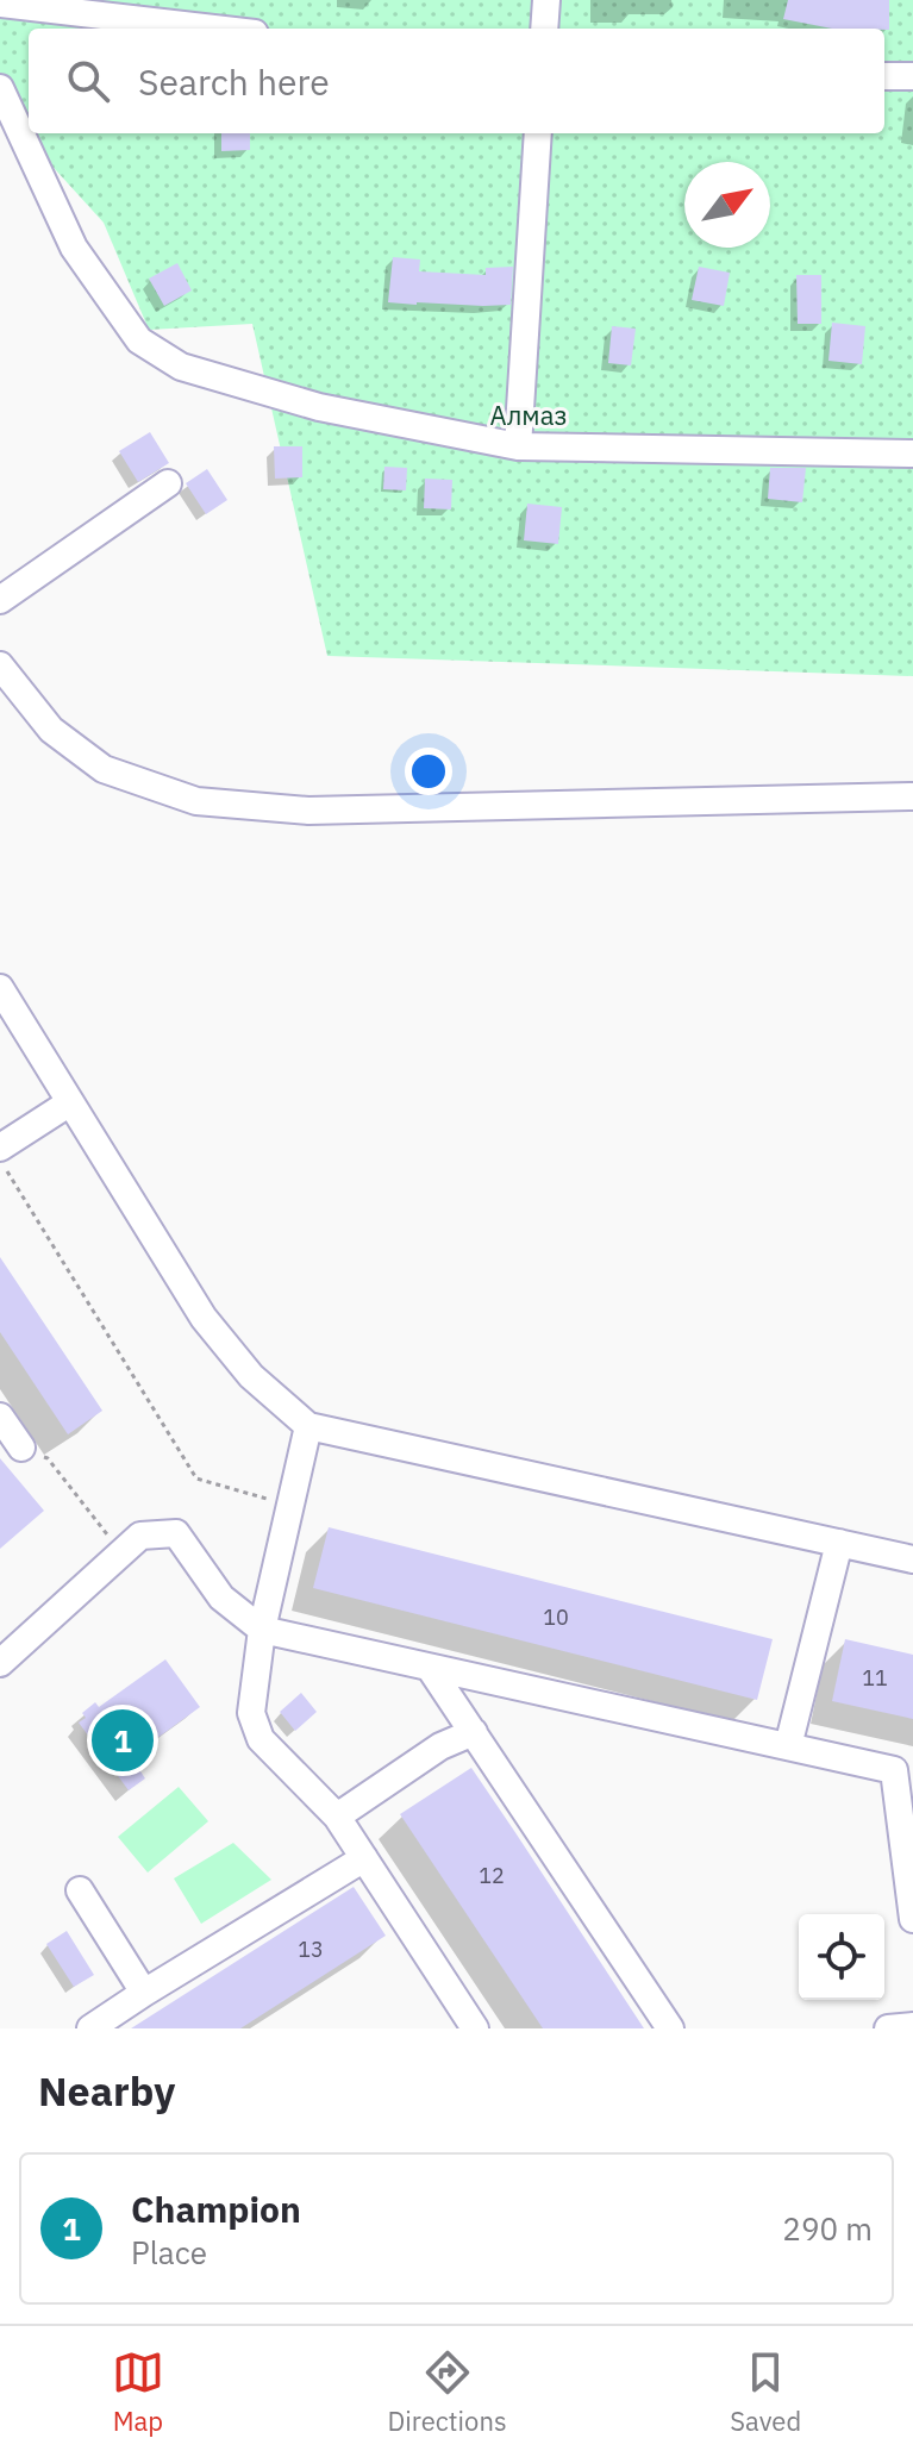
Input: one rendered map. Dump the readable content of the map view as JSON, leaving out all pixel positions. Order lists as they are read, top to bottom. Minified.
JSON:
{"parks":["Алмаз"],"house_numbers":["10","11","12","13"],"north":"top right","page":{"search":"Search here","pins":"1","heading":"Nearby","list":[{"mark":"1","name":"Champion","note":"Place","value":"290 m"}],"nav":["Map","Directions","Saved"]}}
